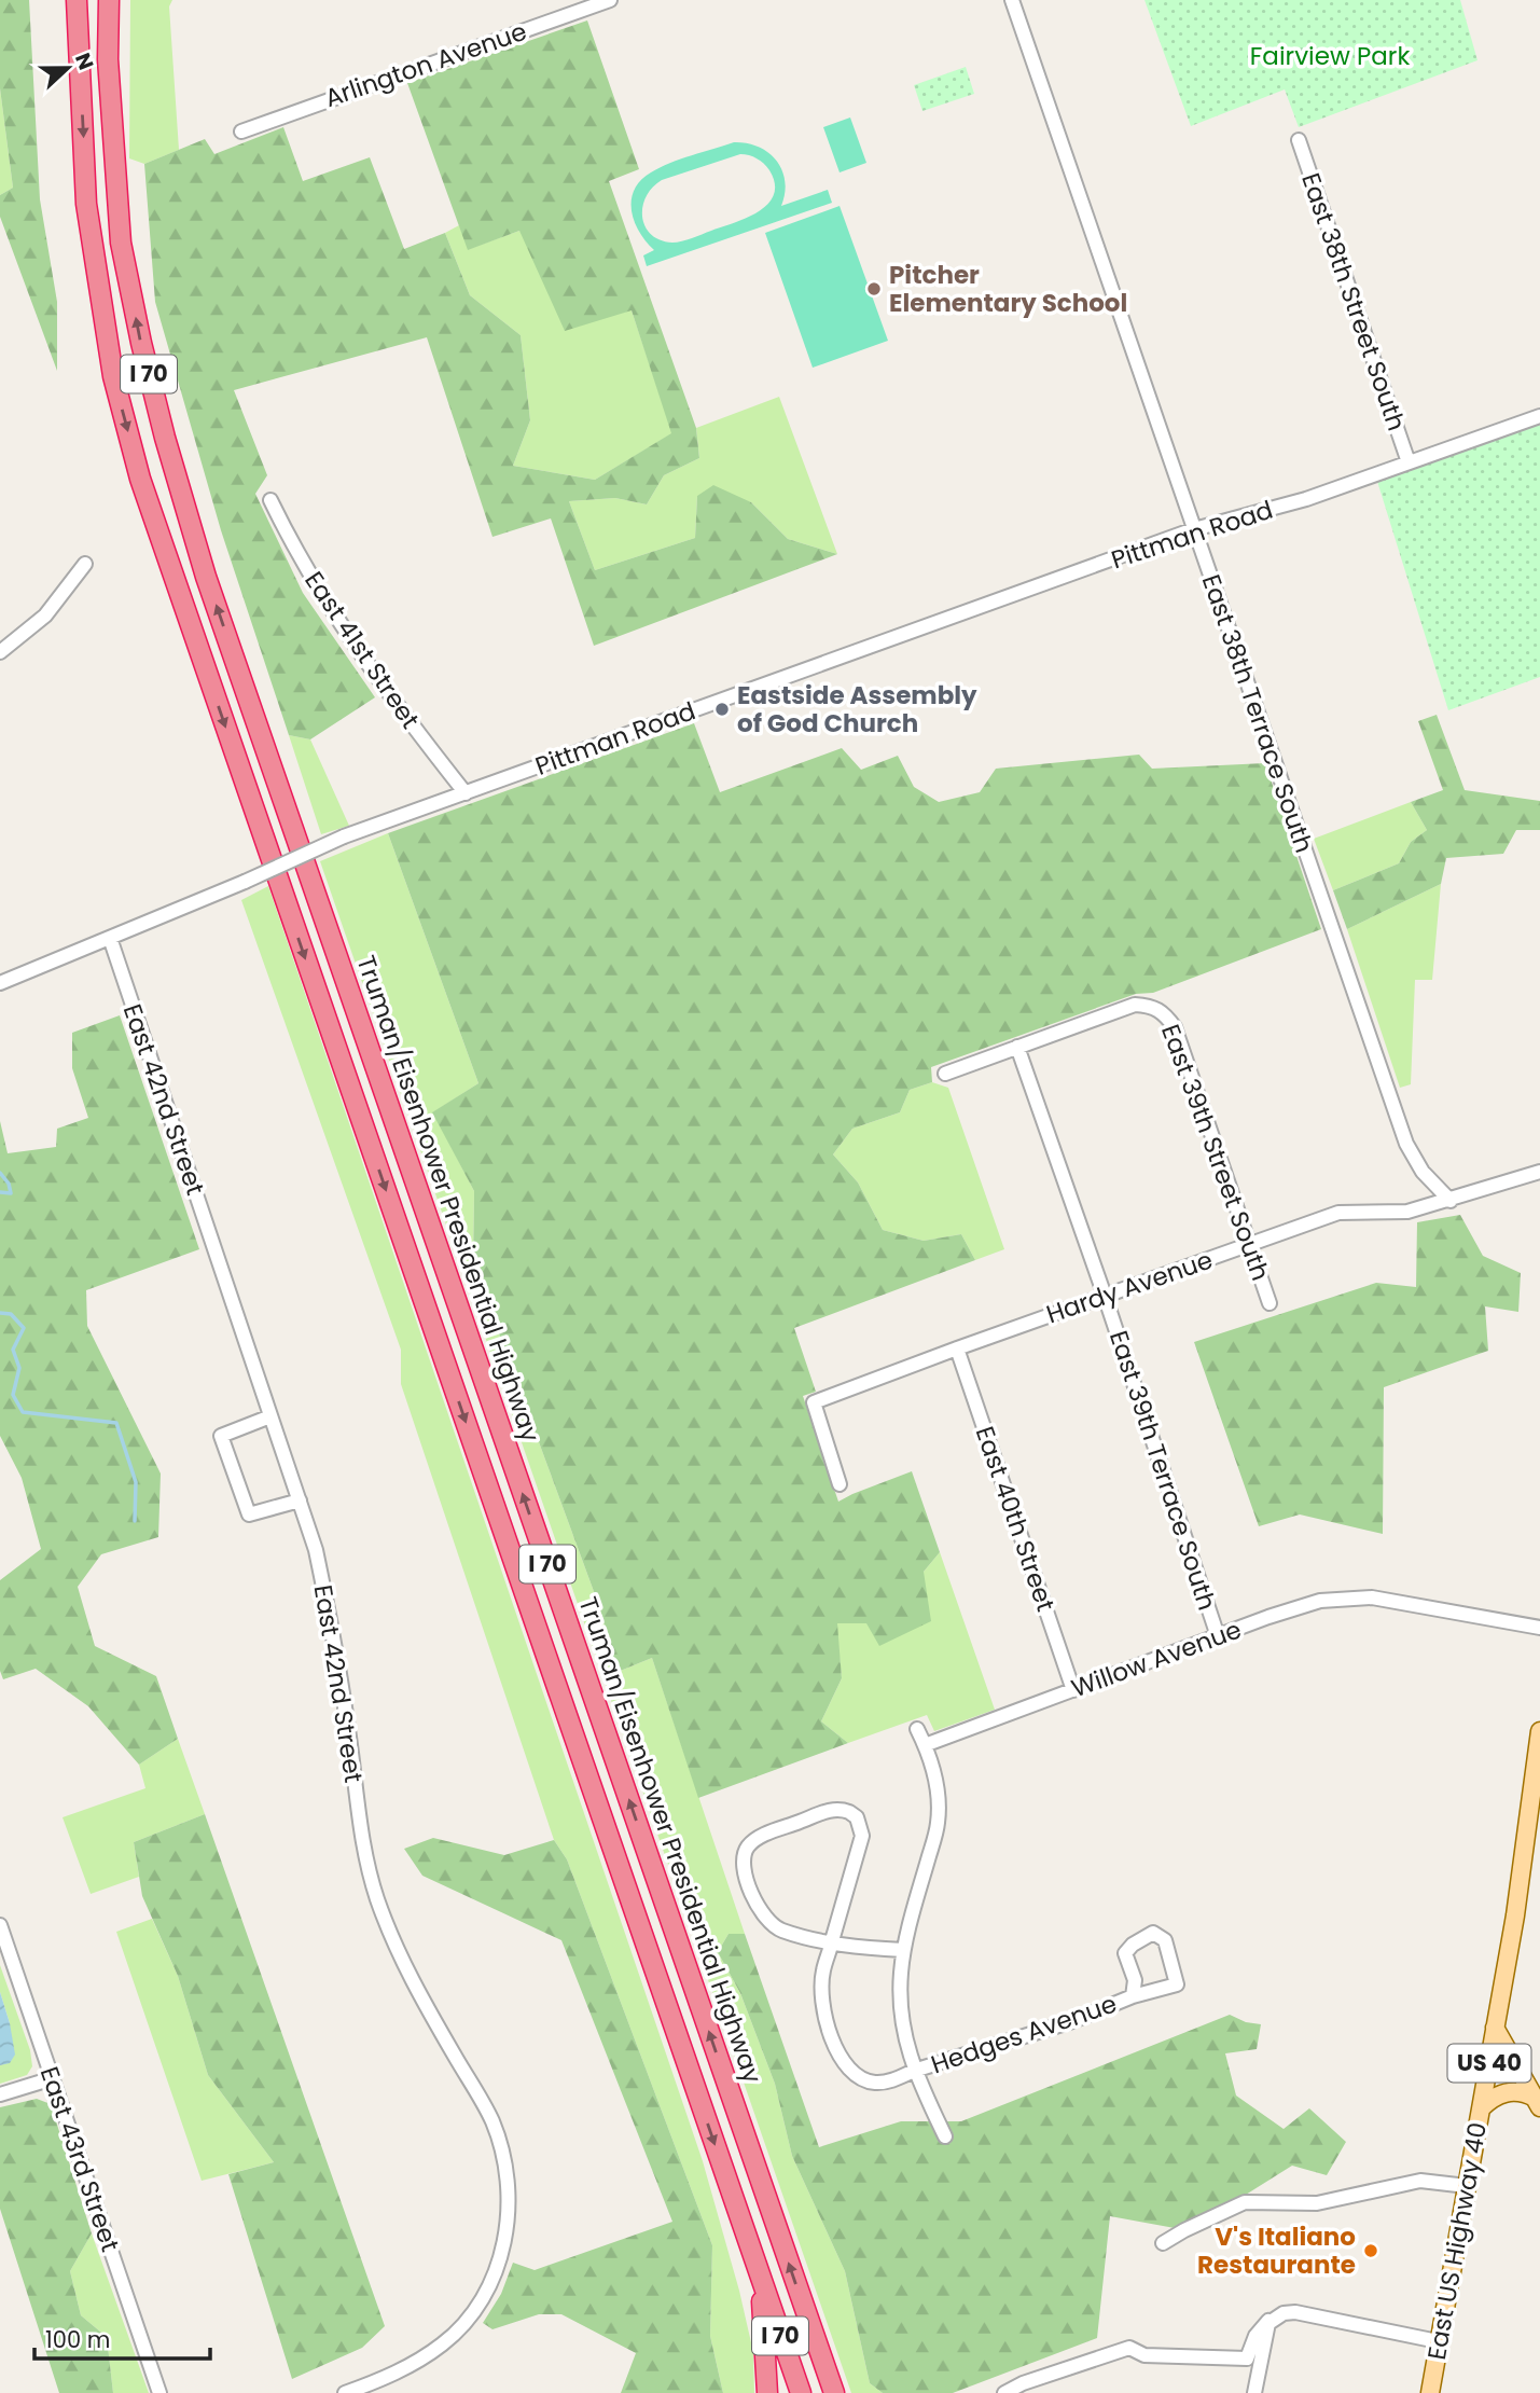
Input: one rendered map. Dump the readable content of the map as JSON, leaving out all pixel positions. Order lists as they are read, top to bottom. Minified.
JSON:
{"streets":{"highway":["I 70","Truman/Eisenhower Presidential Highway"],"main road":["US 40","East US Highway 40"],"street":["Arlington Avenue","East 38th Street South","Pittman Road","East 41st Street","East 38th Terrace South","East 42nd Street","East 39th Street South","Hardy Avenue","East 39th Terrace South","East 40th Street","Willow Avenue","Hedges Avenue","East 43rd Street"]},"crossings":[["East 38th Street South","Pittman Road"],["Pittman Road","East 41st Street"],["Pittman Road","East 38th Terrace South"],["Pittman Road","East 42nd Street"],["East 38th Terrace South","Hardy Avenue"],["East 39th Street South","Hardy Avenue"],["East 39th Street South","East 39th Terrace South"],["Hardy Avenue","East 39th Terrace South"],["Hardy Avenue","East 40th Street"],["East 39th Terrace South","Willow Avenue"],["East 40th Street","Willow Avenue"]],"parks":["Fairview Park"],"places":["Pitcher Elementary School","Eastside Assembly of God Church","V's Italiano Restaurante"],"scale_bar":"100 m","north":"right"}
